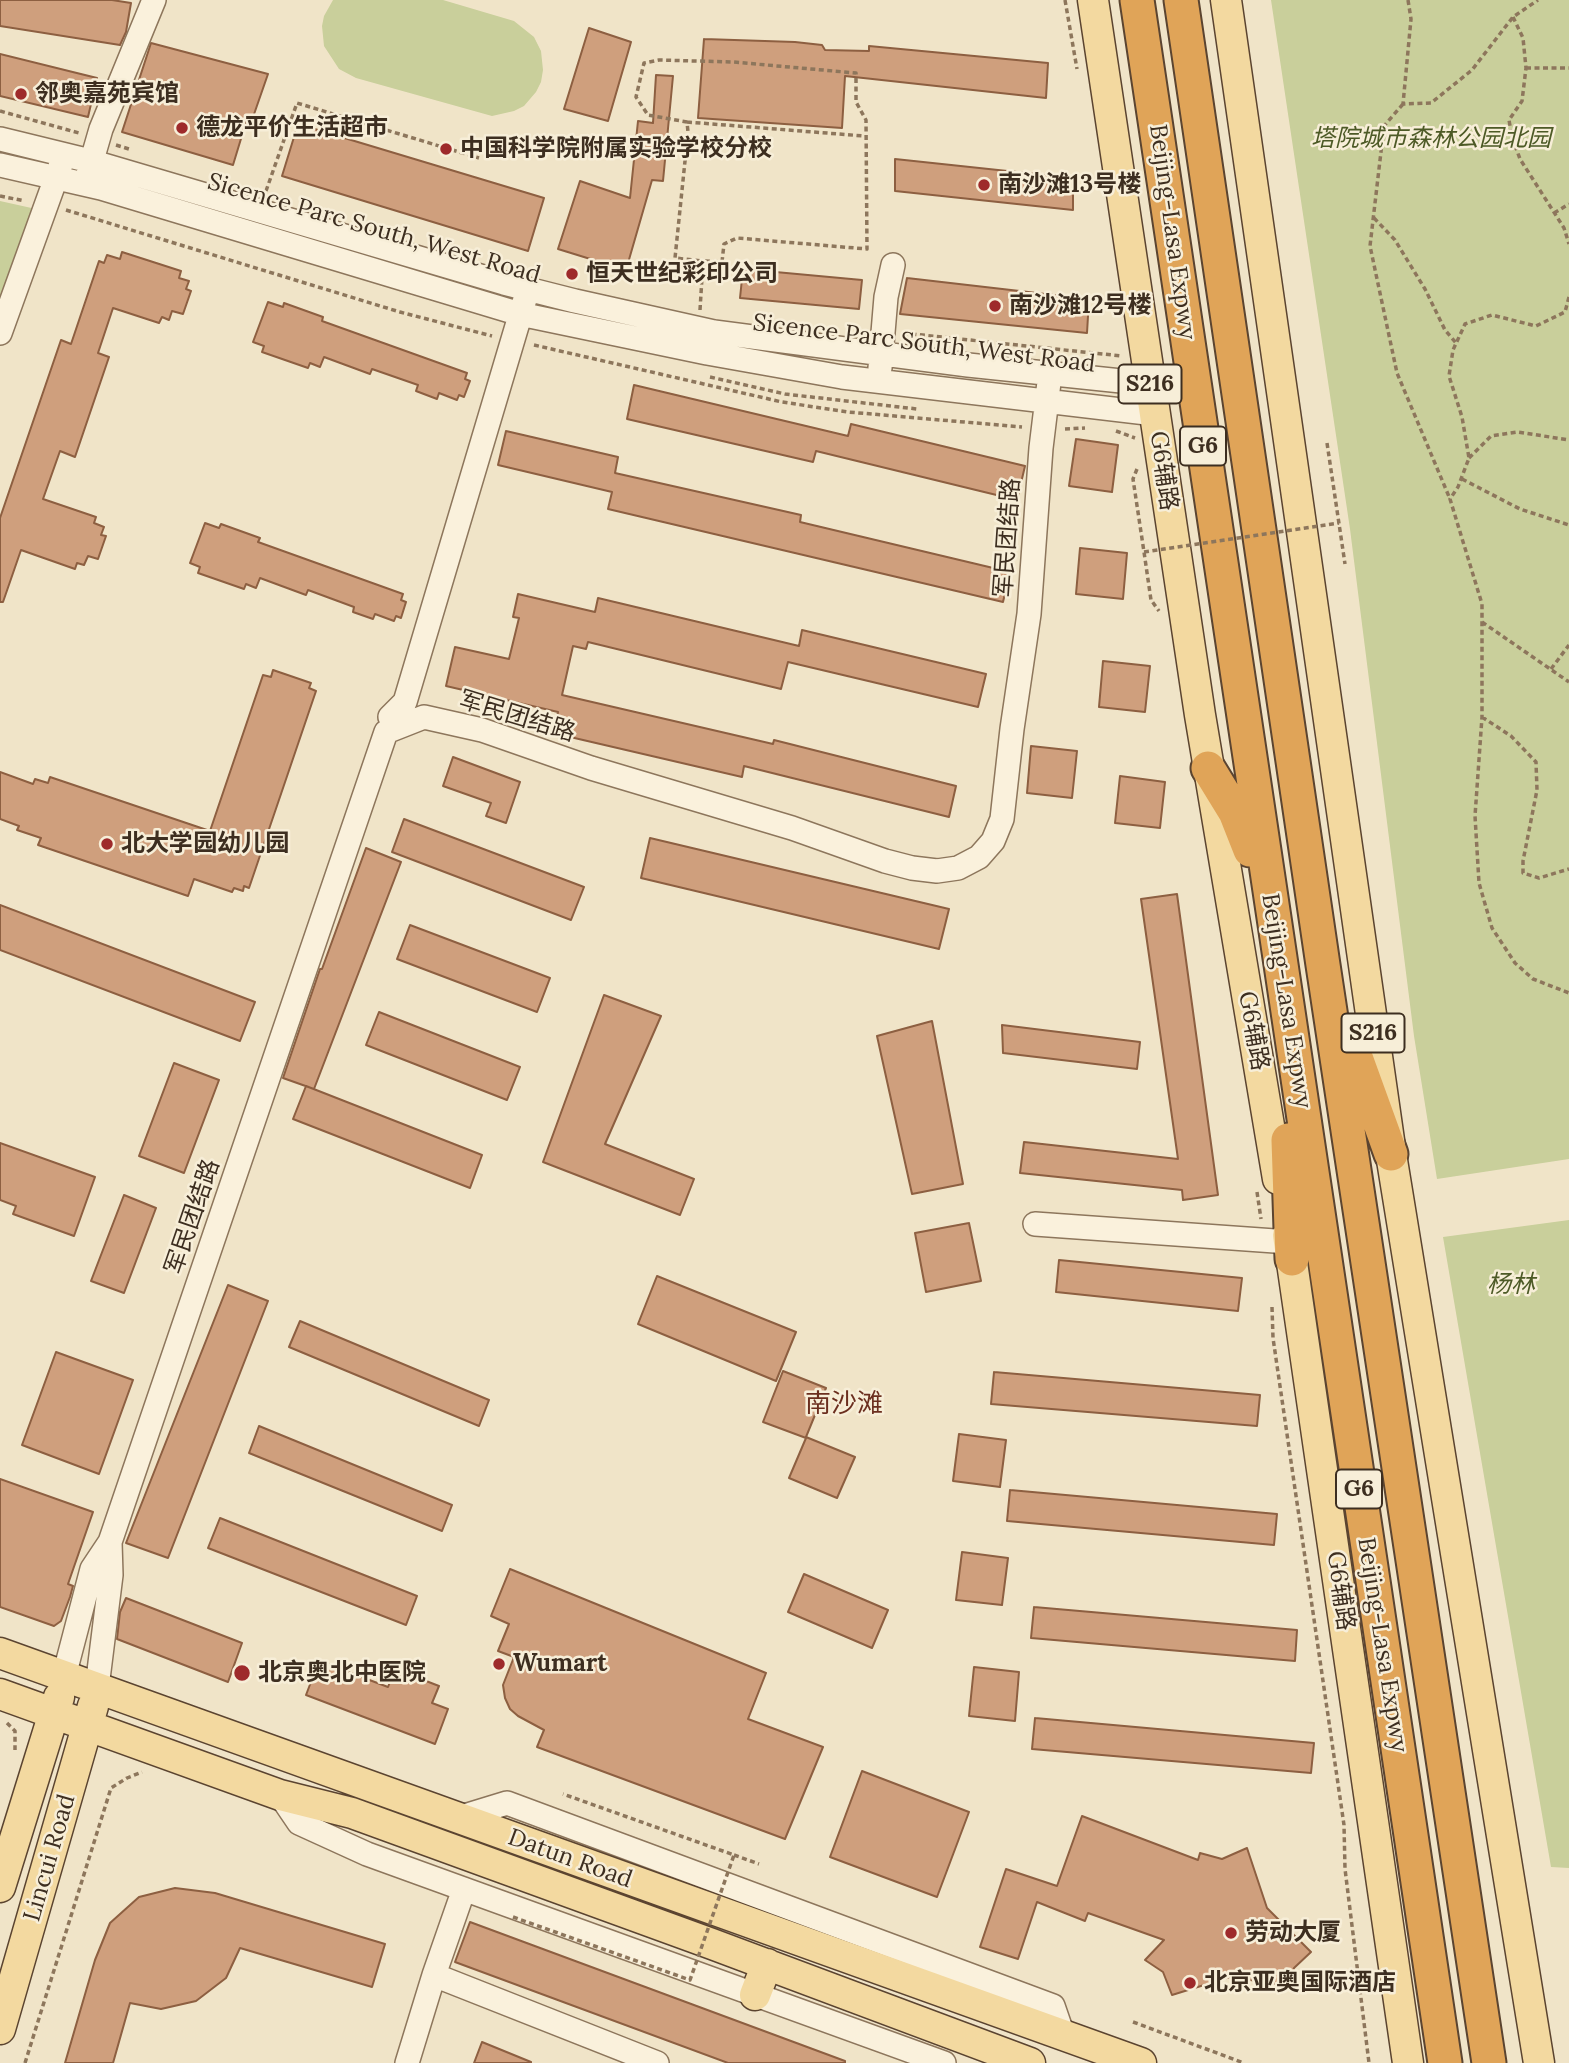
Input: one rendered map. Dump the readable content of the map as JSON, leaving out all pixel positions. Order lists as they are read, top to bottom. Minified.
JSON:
{"streets":{"highway":["Beijing-Lasa Expwy","G6"],"main road":["S216","G6辅路","Lincui Road","Datun Road"],"street":["Sicence Parc South, West Road","军民团结路"]},"crossings":[["Sicence Parc South, West Road","G6辅路"],["Sicence Parc South, West Road","军民团结路"],["军民团结路","Lincui Road"],["军民团结路","Datun Road"],["Lincui Road","Datun Road"]],"districts":["南沙滩"],"parks":["塔院城市森林公园北园","杨林"],"places":["邻奥嘉苑宾馆","德龙平价生活超市","中国科学院附属实验学校分校","南沙滩13号楼","恒天世纪彩印公司","南沙滩12号楼","北大学园幼儿园","Wumart","北京奥北中医院","劳动大厦","北京亚奥国际酒店"]}
